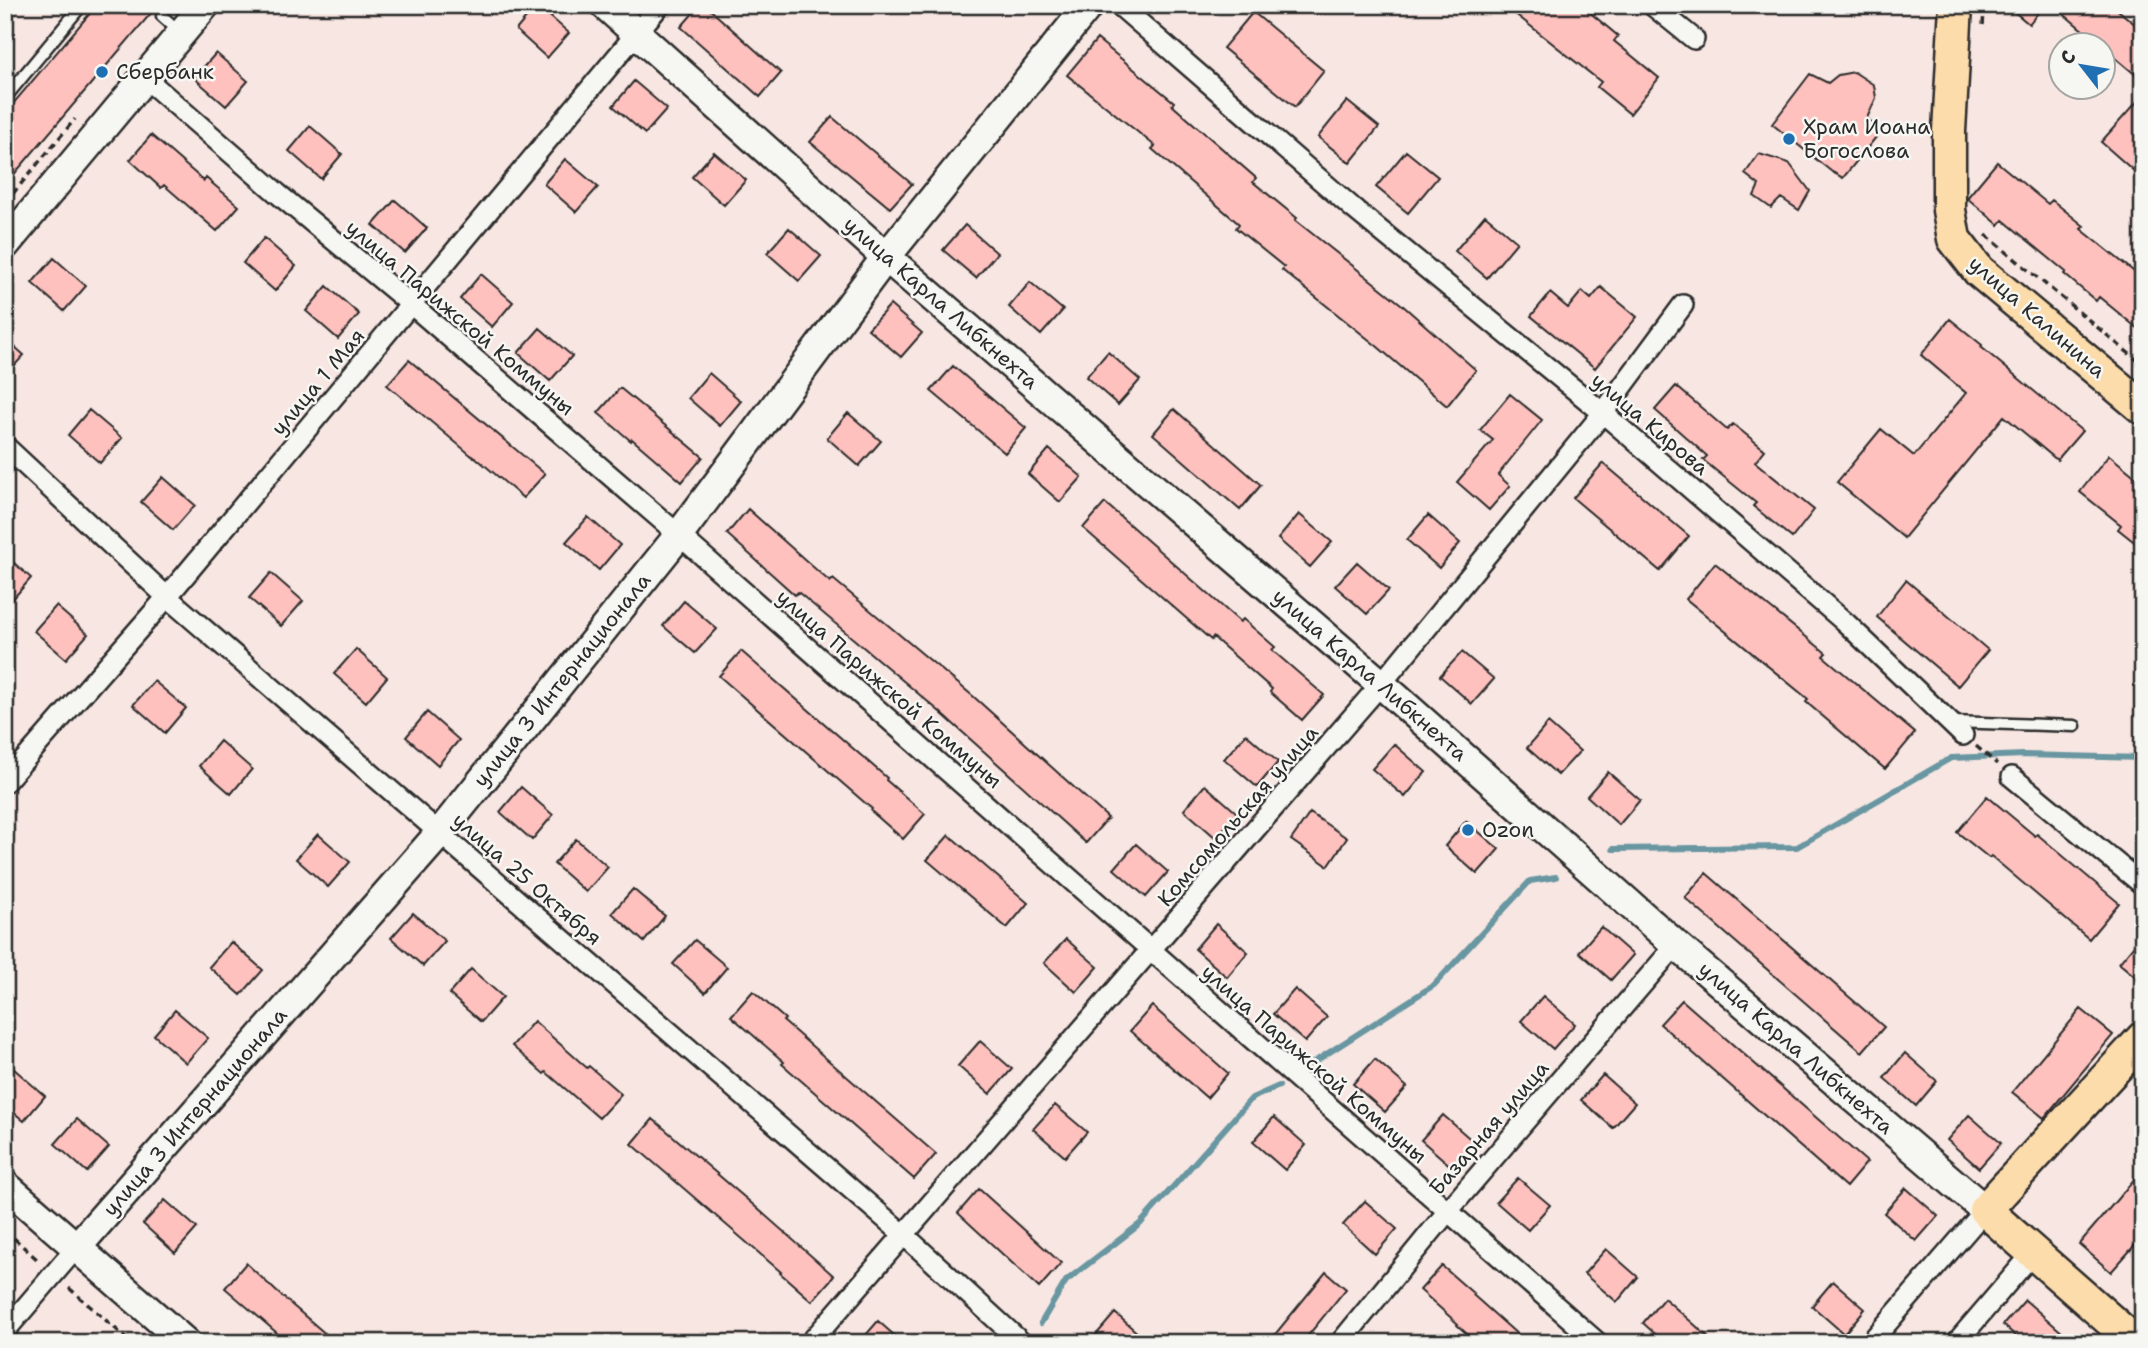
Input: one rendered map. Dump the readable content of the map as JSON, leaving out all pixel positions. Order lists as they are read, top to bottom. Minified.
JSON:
{"streets":{"main road":["улица Карла Либкнехта","улица Калинина","улица 3 Интернационала"],"street":["улица Парижской Коммуны","улица 1 Мая","улица Кирова","Комсомольская улица","улица 25 Октября","Базарная улица"]},"crossings":[["улица Карла Либкнехта","улица 1 Мая"],["улица Карла Либкнехта","улица 3 Интернационала"],["улица Карла Либкнехта","Комсомольская улица"],["улица Карла Либкнехта","Базарная улица"],["улица Парижской Коммуны","улица 1 Мая"],["улица Парижской Коммуны","улица 3 Интернационала"],["улица Парижской Коммуны","Комсомольская улица"],["улица Парижской Коммуны","Базарная улица"],["улица 1 Мая","улица 25 Октября"],["улица Кирова","Комсомольская улица"],["улица 3 Интернационала","улица 25 Октября"],["Комсомольская улица","улица 25 Октября"]],"places":["Сбербанк","Храм Иоана Богослова","Ozon"],"north":"top left"}
